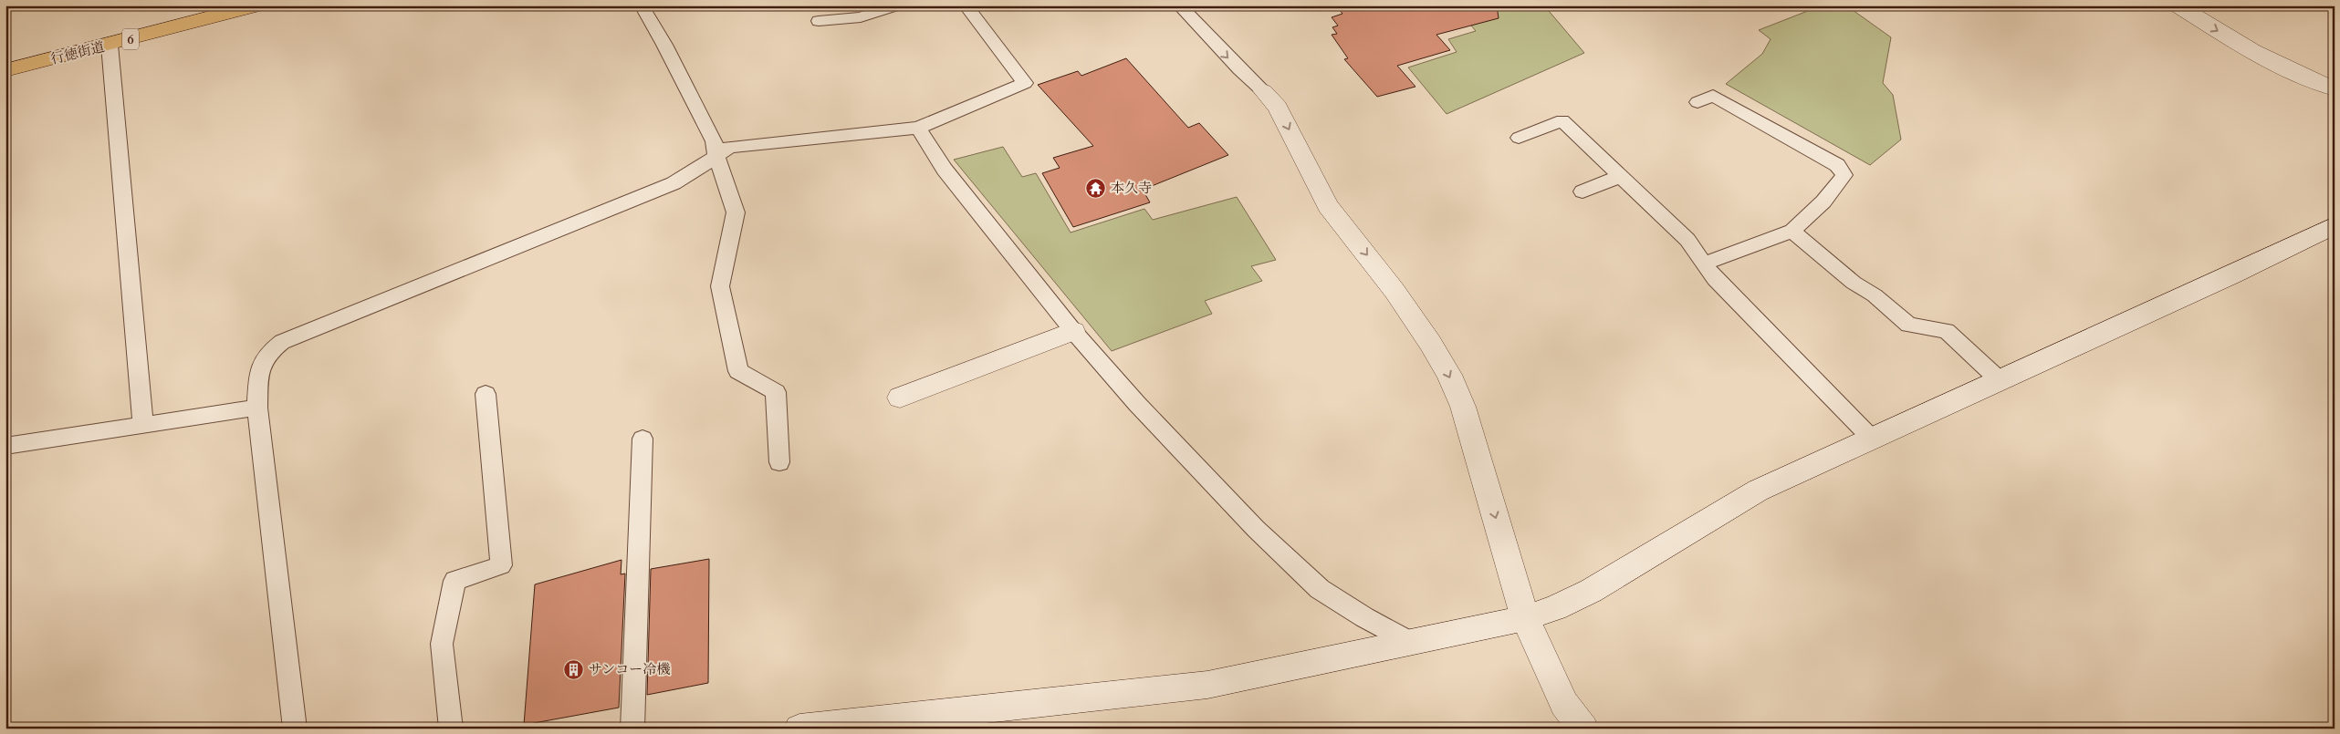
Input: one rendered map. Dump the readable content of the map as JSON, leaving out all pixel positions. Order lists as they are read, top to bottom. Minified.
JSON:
{"streets":{"main road":["6","行徳街道"]},"places":{"temple":["本久寺"],"building":["サンコー冷機"]}}
